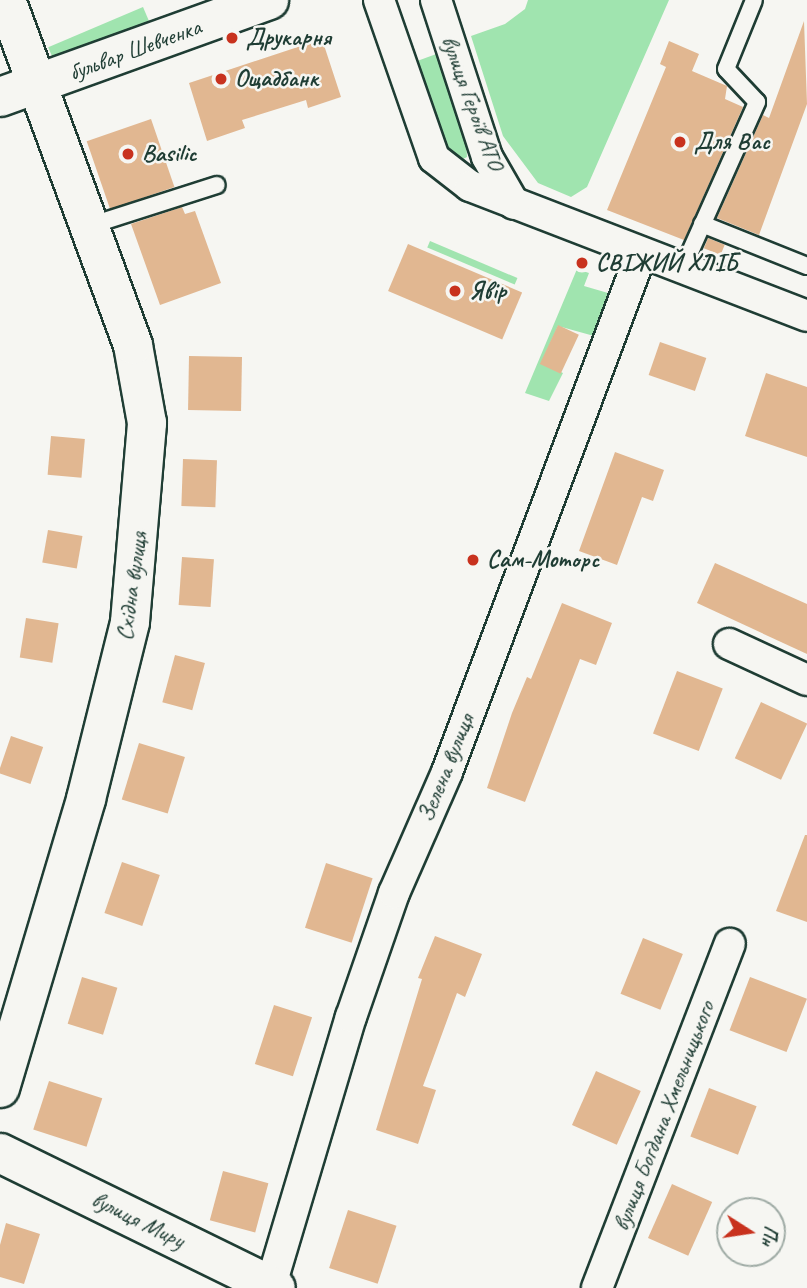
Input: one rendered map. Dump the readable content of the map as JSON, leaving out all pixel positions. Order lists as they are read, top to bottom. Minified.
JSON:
{"streets":{"street":["бульвар Шевченка","вулиця Героїв АТО","Східна вулиця","Зелена вулиця","вулиця Богдана Хмельницького","вулиця Миру"]},"crossings":[["бульвар Шевченка","Східна вулиця"],["вулиця Героїв АТО","Зелена вулиця"],["Зелена вулиця","вулиця Миру"]],"places":["Друкарня","Ощадбанк","Для Вас","Basilic","СВІЖИЙ ХЛІБ","Явір","Сам-Моторс"],"north":"right"}
